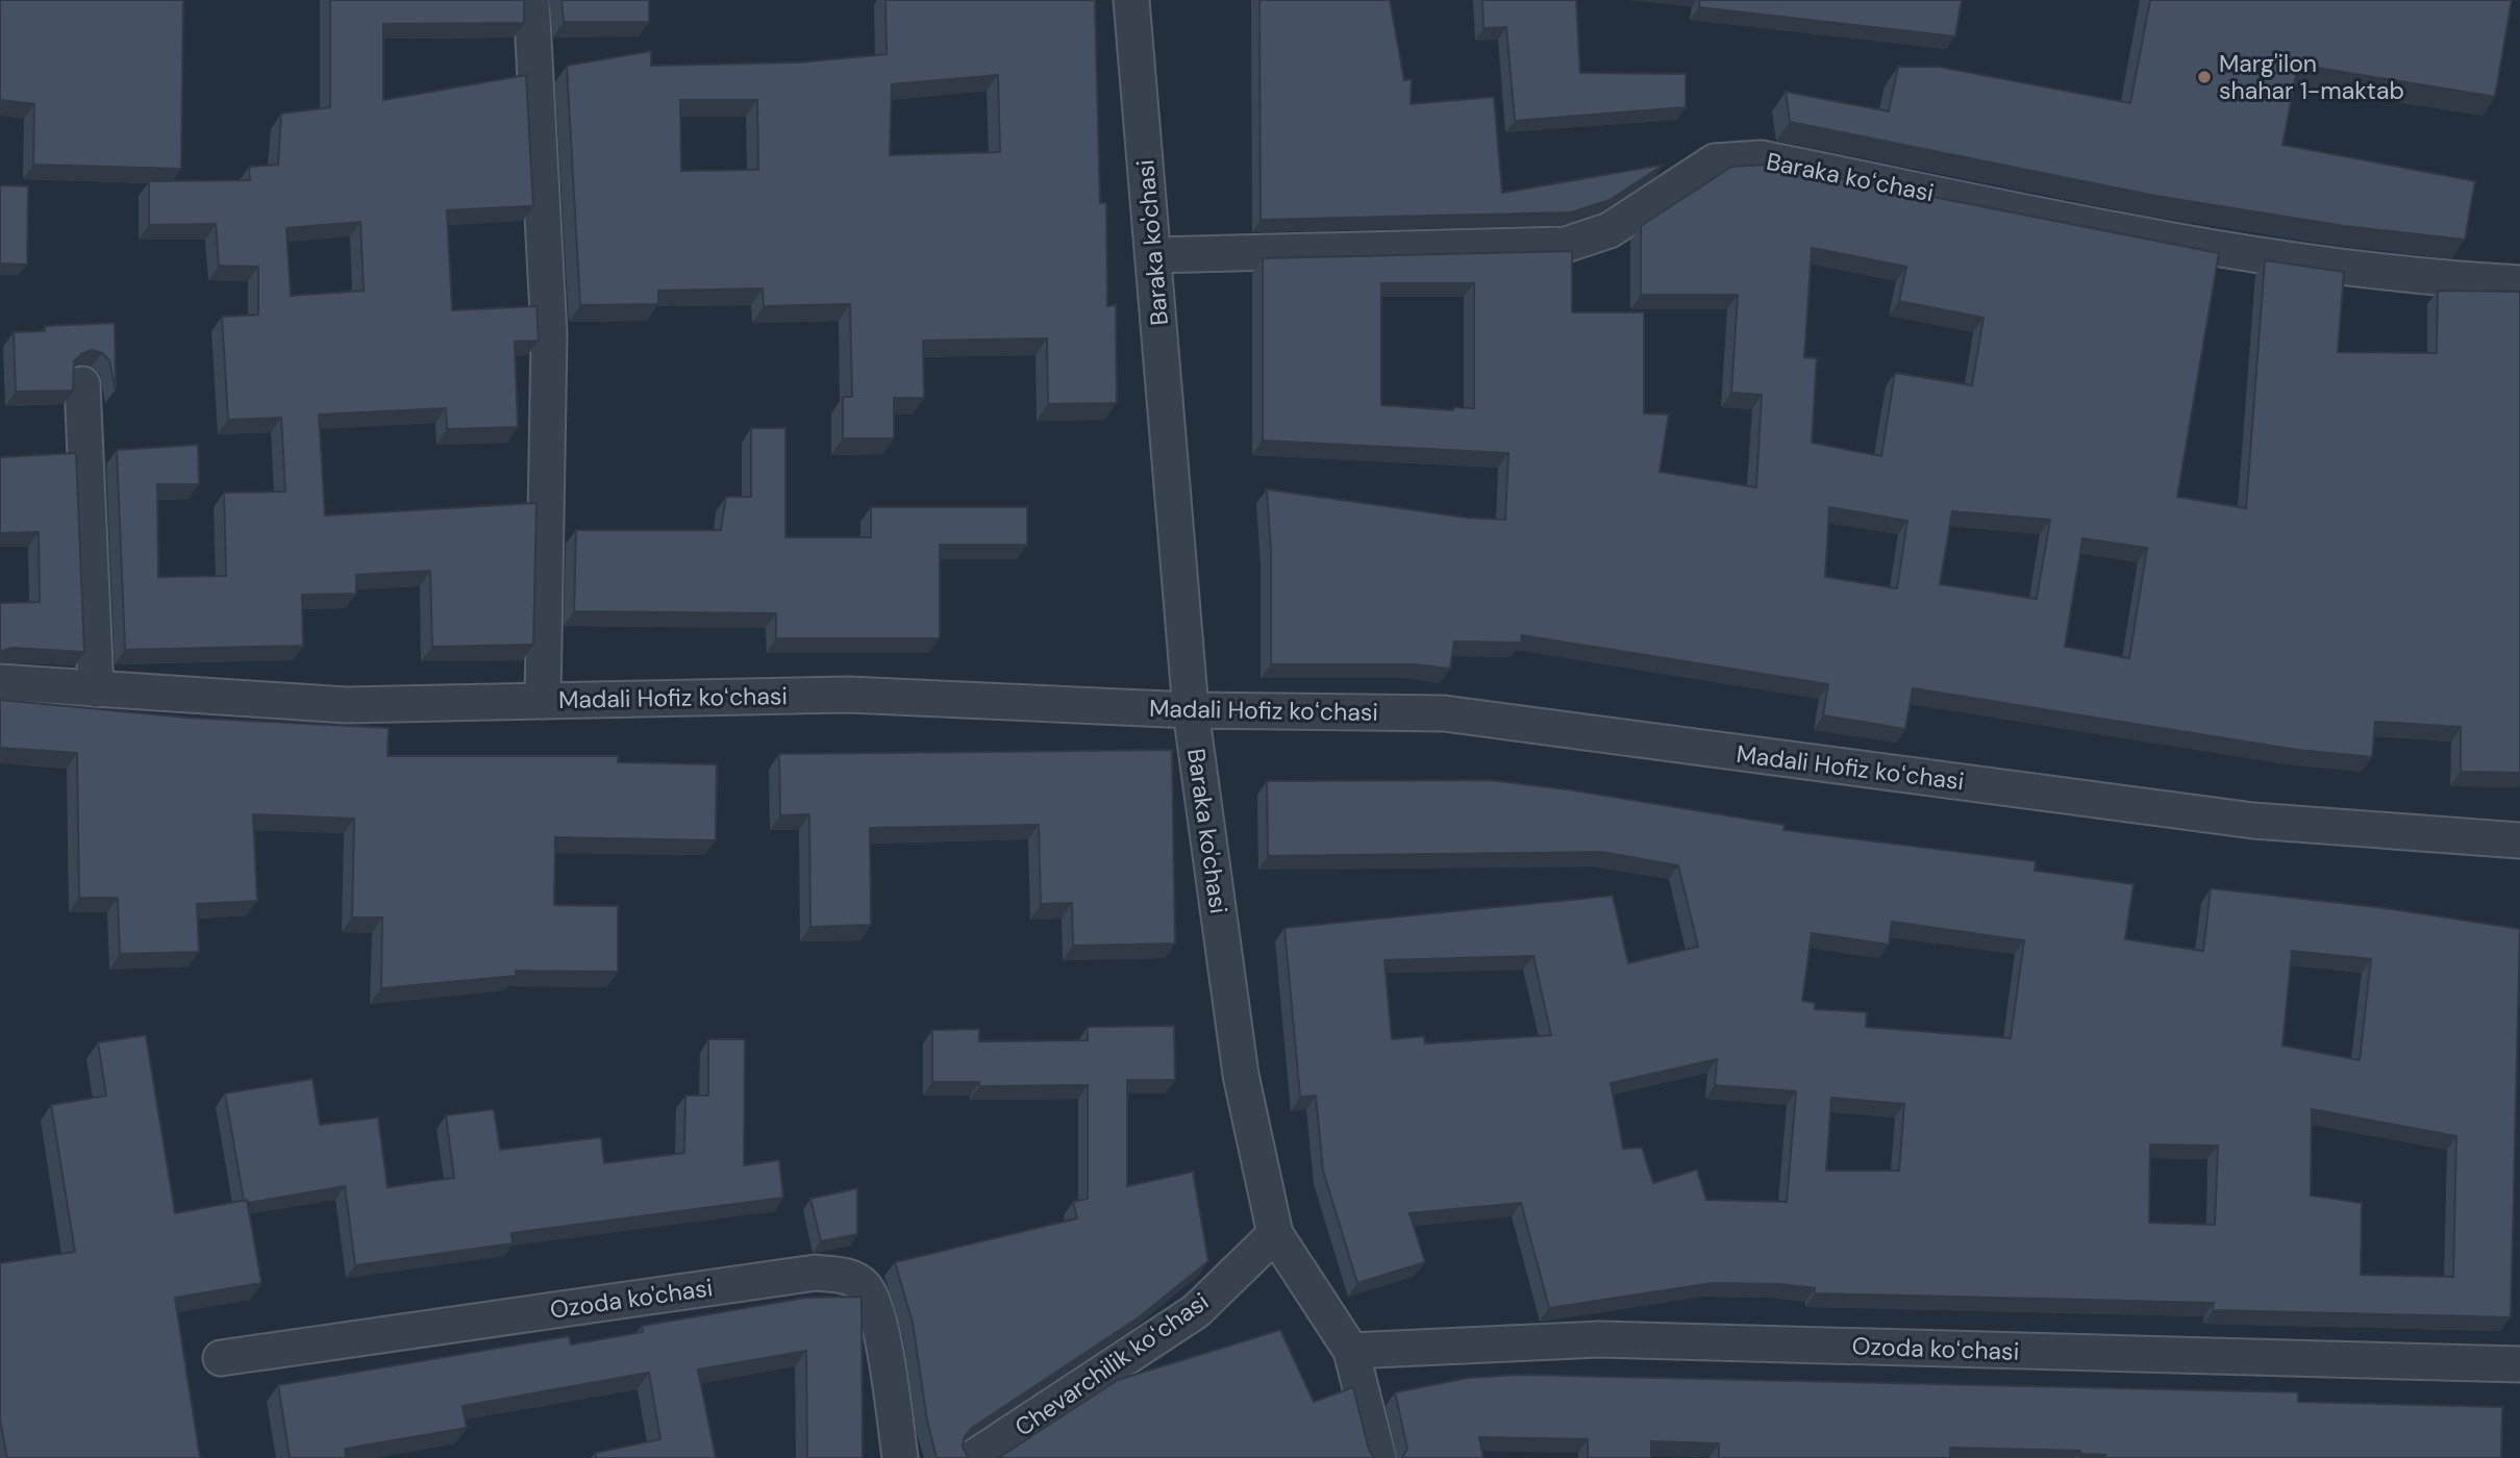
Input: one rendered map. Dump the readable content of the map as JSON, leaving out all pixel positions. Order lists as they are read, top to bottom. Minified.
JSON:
{"streets":{"street":["Baraka koʻchasi","Baraka ko'chasi","Madali Hofiz koʻchasi","Ozoda ko'chasi","Ozoda koʻchasi","Chevarchilik koʻchasi"]},"crossings":[["Baraka koʻchasi","Baraka ko'chasi"],["Baraka ko'chasi","Madali Hofiz koʻchasi"],["Baraka ko'chasi","Ozoda koʻchasi"],["Baraka ko'chasi","Chevarchilik koʻchasi"]],"places":["Marg'ilon shahar 1-maktab"]}
